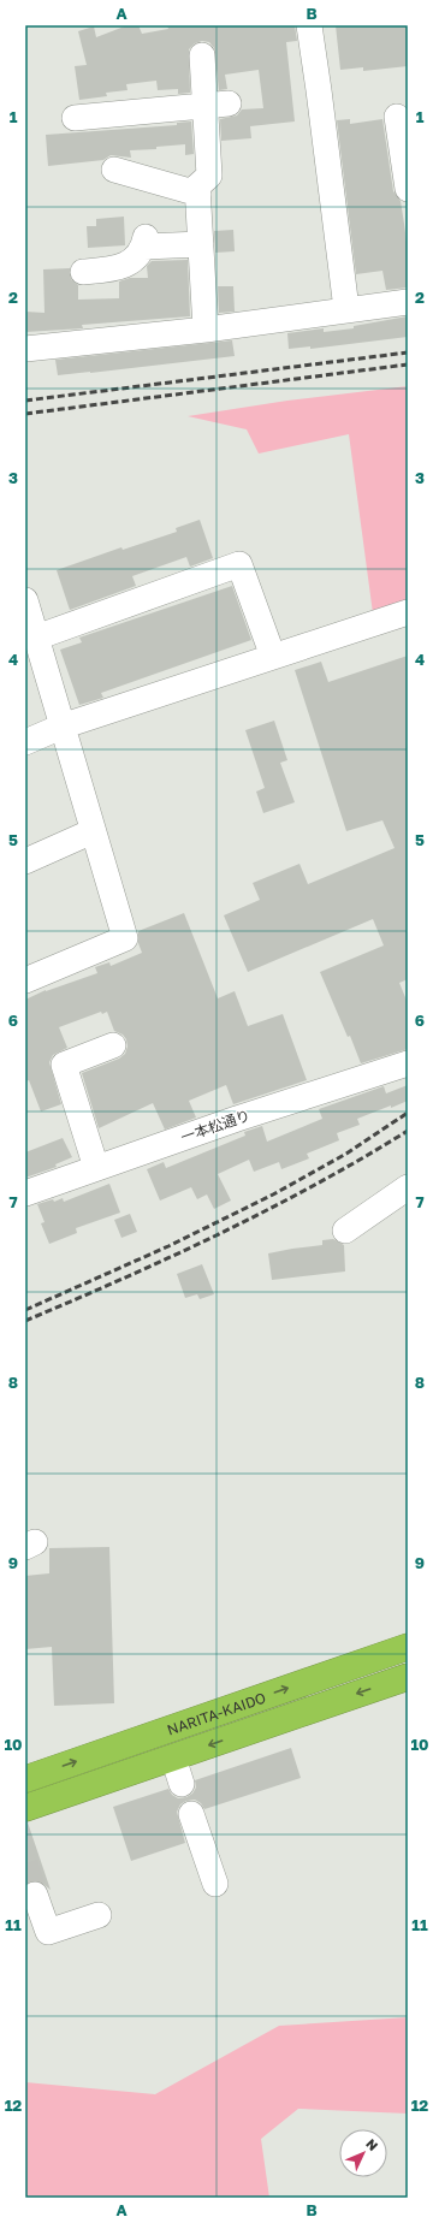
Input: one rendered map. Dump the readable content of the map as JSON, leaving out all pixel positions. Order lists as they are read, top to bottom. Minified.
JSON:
{"streets":{"highway":["NARITA-KAIDO"],"street":["一本松通り"]},"north":"top right","grid":{"columns":["A","B"],"rows":["1","2","3","4","5","6","7","8","9","10","11","12"]}}
